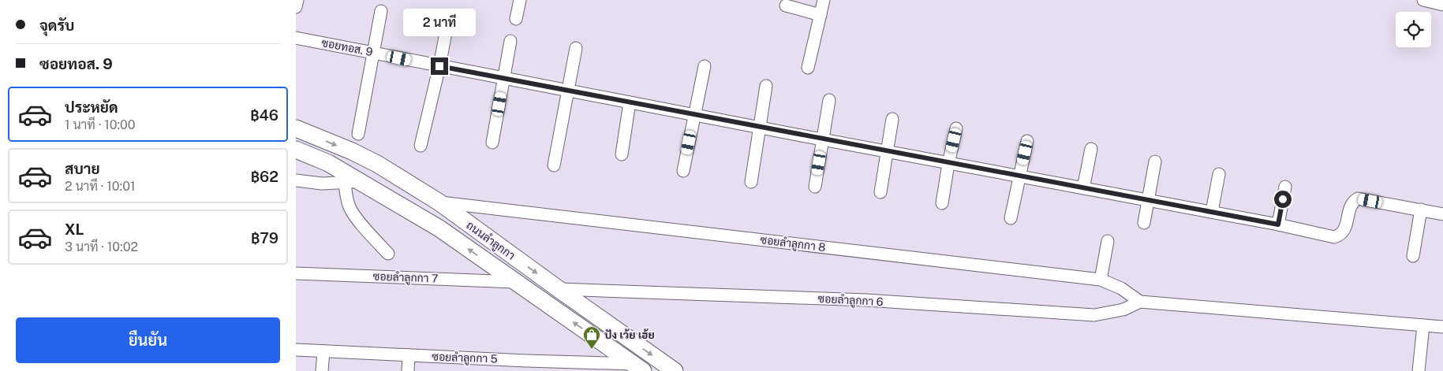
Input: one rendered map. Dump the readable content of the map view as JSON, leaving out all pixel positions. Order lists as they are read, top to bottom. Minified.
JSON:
{"streets":{"main road":["ถนนลำลูกกา"],"street":["ซอยทอส. 9","ซอยลำลูกกา 8","ซอยลำลูกกา 7","ซอยลำลูกกา 6","ซอยลำลูกกา 5"]},"crossings":[["ถนนลำลูกกา","ซอยลำลูกกา 8"],["ถนนลำลูกกา","ซอยลำลูกกา 7"],["ถนนลำลูกกา","ซอยลำลูกกา 6"],["ถนนลำลูกกา","ซอยลำลูกกา 5"],["ซอยลำลูกกา 8","ซอยลำลูกกา 6"]],"places":{"shop":["ปัง เว้ย เฮ้ย"]},"page":{"banner":["จุดรับ","ซอยทอส. 9"],"bubble":"2 นาที","list":[{"name":"ประหยัด","note":"1 นาที · 10:00","value":"฿46"},{"name":"สบาย","note":"2 นาที · 10:01","value":"฿62"},{"name":"XL","note":"3 นาที · 10:02","value":"฿79"}],"buttons":"ยืนยัน"}}
